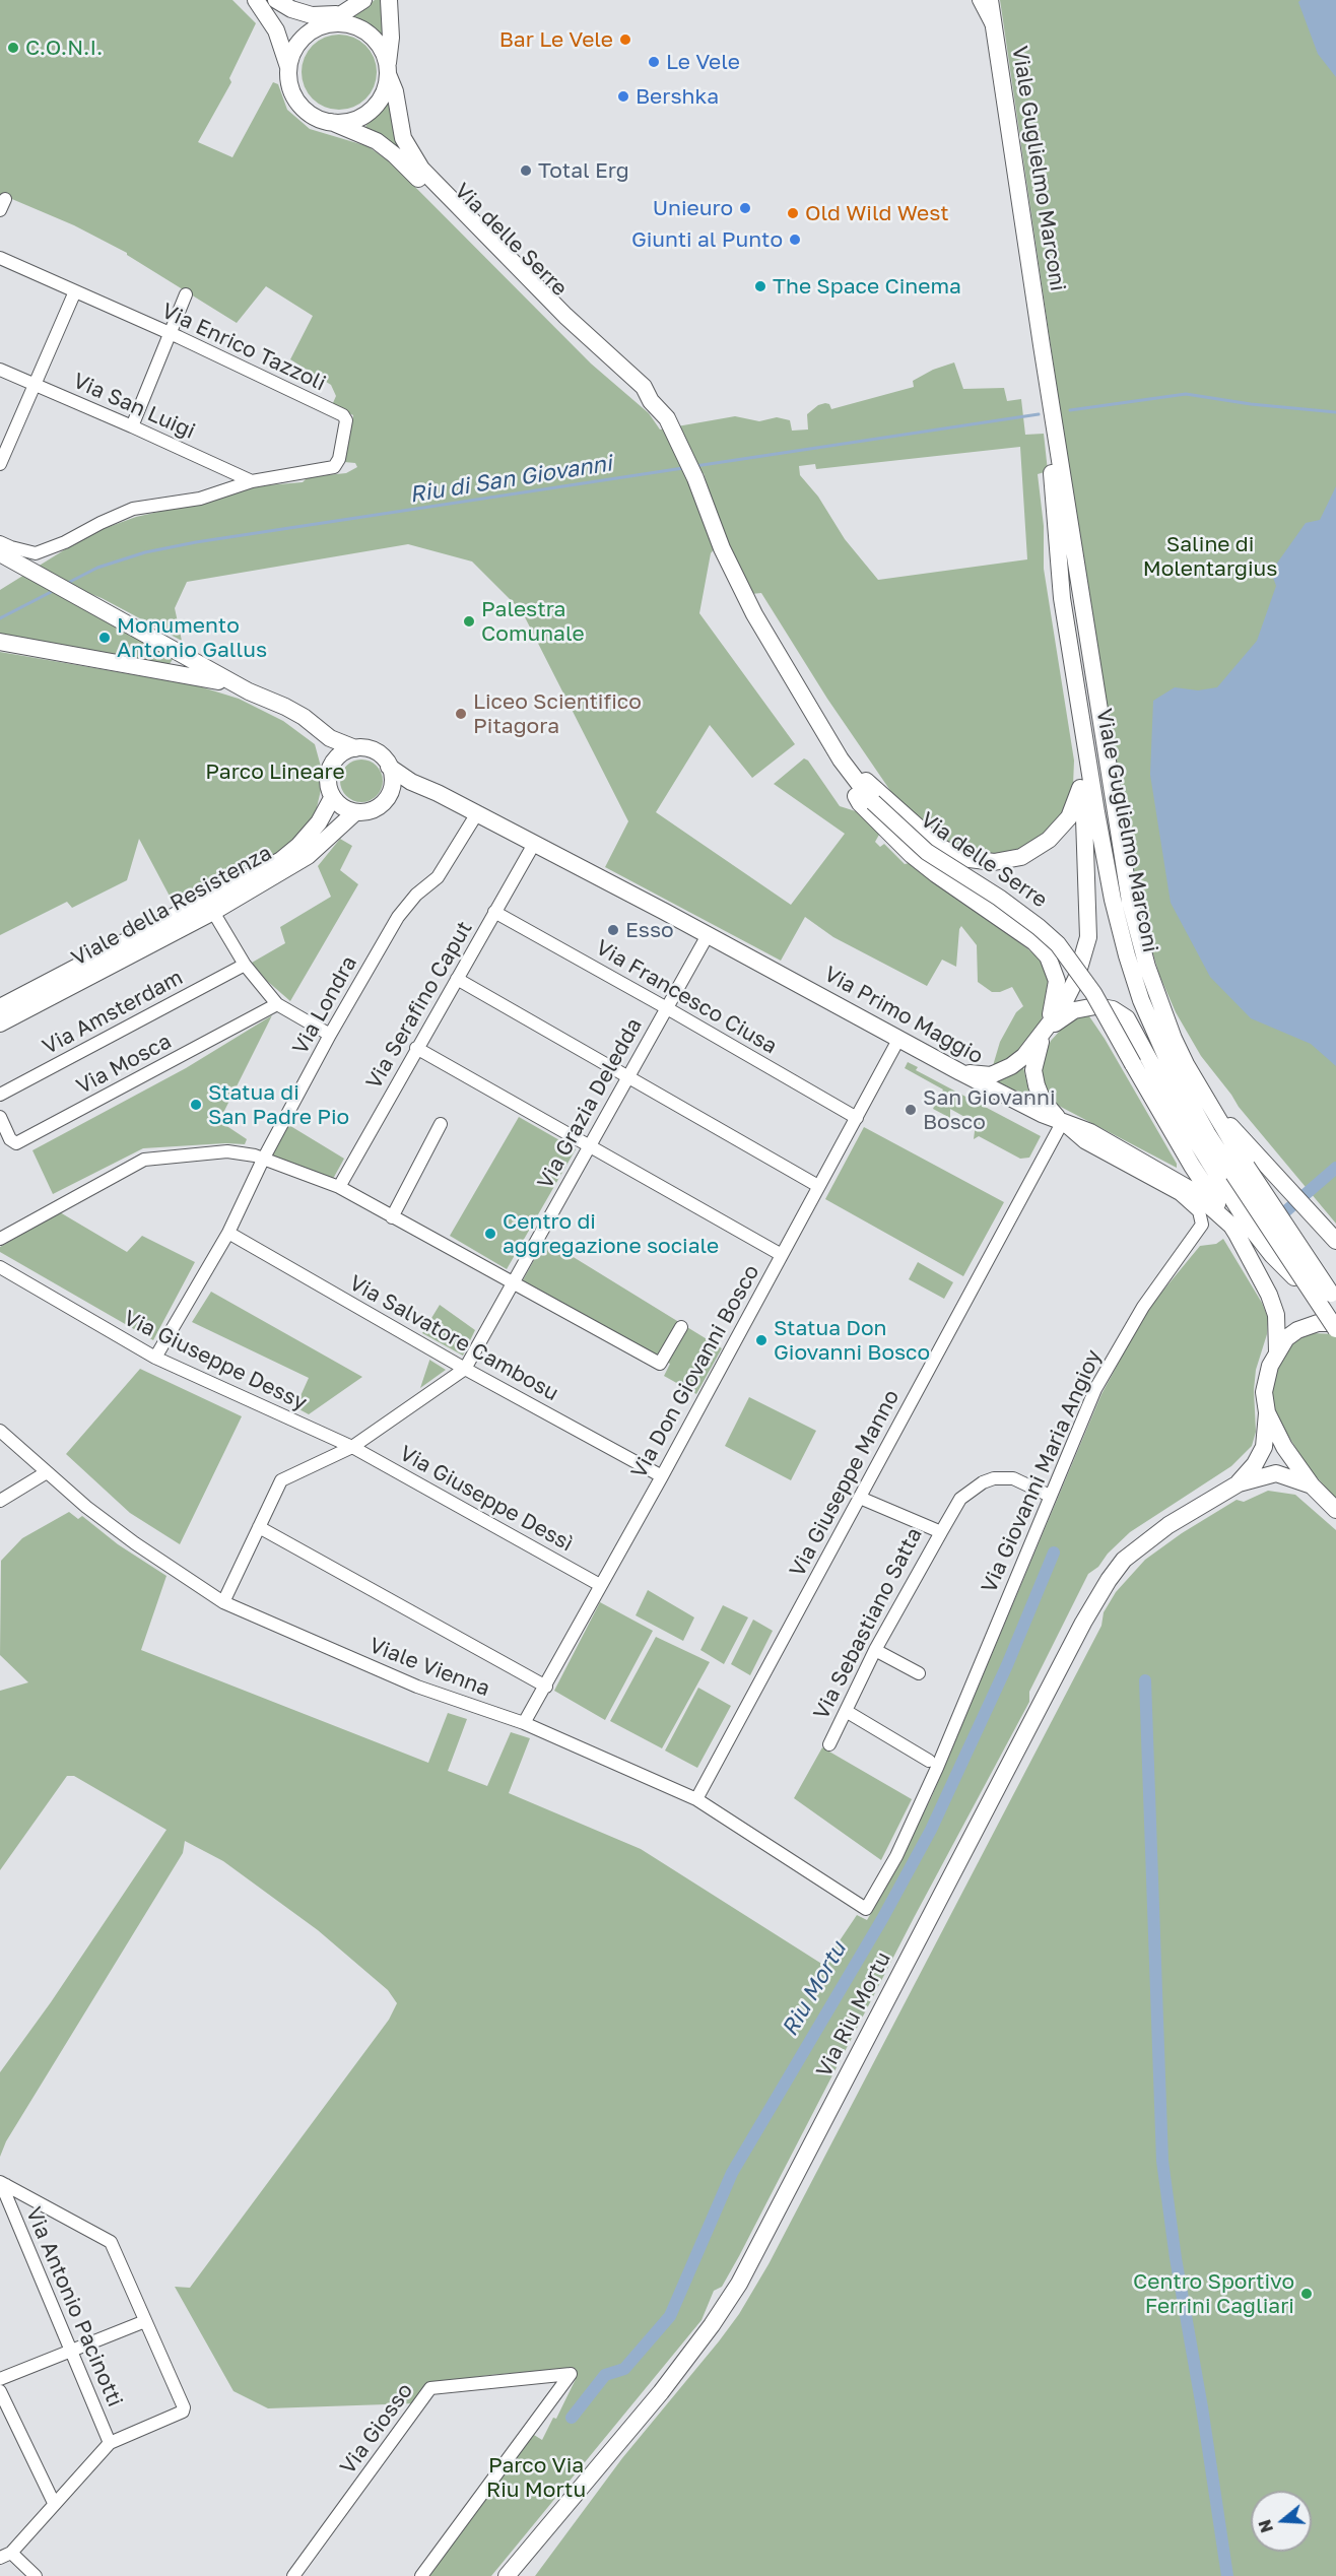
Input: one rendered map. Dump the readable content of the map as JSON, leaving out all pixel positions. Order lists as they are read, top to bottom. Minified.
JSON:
{"streets":{"main road":["Viale Guglielmo Marconi","Via delle Serre","Viale della Resistenza","Via Primo Maggio","Via Riu Mortu"],"street":["Via Enrico Tazzoli","Via San Luigi","Via Francesco Ciusa","Via Londra","Via Serafino Caput","Via Amsterdam","Via Mosca","Via Grazia Deledda","Via Salvatore Cambosu","Via Giuseppe Dessy","Via Don Giovanni Bosco","Via Giovanni Maria Angioy","Via Giuseppe Manno","Via Giuseppe Dessì","Via Sebastiano Satta","Viale Vienna","Via Antonio Pacinotti","Via Giosso"]},"crossings":[["Via delle Serre","Via Primo Maggio"],["Via Enrico Tazzoli","Via San Luigi"],["Viale della Resistenza","Via Primo Maggio"],["Via Francesco Ciusa","Via Serafino Caput"],["Via Francesco Ciusa","Via Grazia Deledda"],["Via Francesco Ciusa","Via Don Giovanni Bosco"],["Via Londra","Via Primo Maggio"],["Via Londra","Via Salvatore Cambosu"],["Via Londra","Via Giuseppe Dessy"],["Via Serafino Caput","Via Primo Maggio"],["Via Primo Maggio","Via Grazia Deledda"],["Via Primo Maggio","Via Don Giovanni Bosco"],["Via Primo Maggio","Via Giovanni Maria Angioy"],["Via Primo Maggio","Via Giuseppe Manno"],["Via Grazia Deledda","Via Salvatore Cambosu"],["Via Grazia Deledda","Via Giuseppe Dessy"],["Via Grazia Deledda","Via Giuseppe Dessì"],["Via Grazia Deledda","Viale Vienna"],["Via Salvatore Cambosu","Via Don Giovanni Bosco"],["Via Giuseppe Dessy","Via Giuseppe Dessì"],["Via Don Giovanni Bosco","Via Giuseppe Dessì"],["Via Don Giovanni Bosco","Viale Vienna"],["Via Giovanni Maria Angioy","Via Giuseppe Manno"],["Via Giovanni Maria Angioy","Viale Vienna"],["Via Giuseppe Manno","Via Sebastiano Satta"],["Via Giuseppe Manno","Viale Vienna"]],"water":["Riu di San Giovanni","Riu Mortu"],"parks":["Saline di Molentargius","Parco Lineare","Parco Via Riu Mortu"],"places":["Bar Le Vele","C.O.N.I.","Le Vele","Bershka","Total Erg","Unieuro","Old Wild West","Giunti al Punto","The Space Cinema","Palestra Comunale","Monumento Antonio Gallus","Liceo Scientifico Pitagora","Esso","Statua di San Padre Pio","San Giovanni Bosco","Centro di aggregazione sociale","Statua Don Giovanni Bosco","Centro Sportivo Ferrini Cagliari"],"north":"left"}
